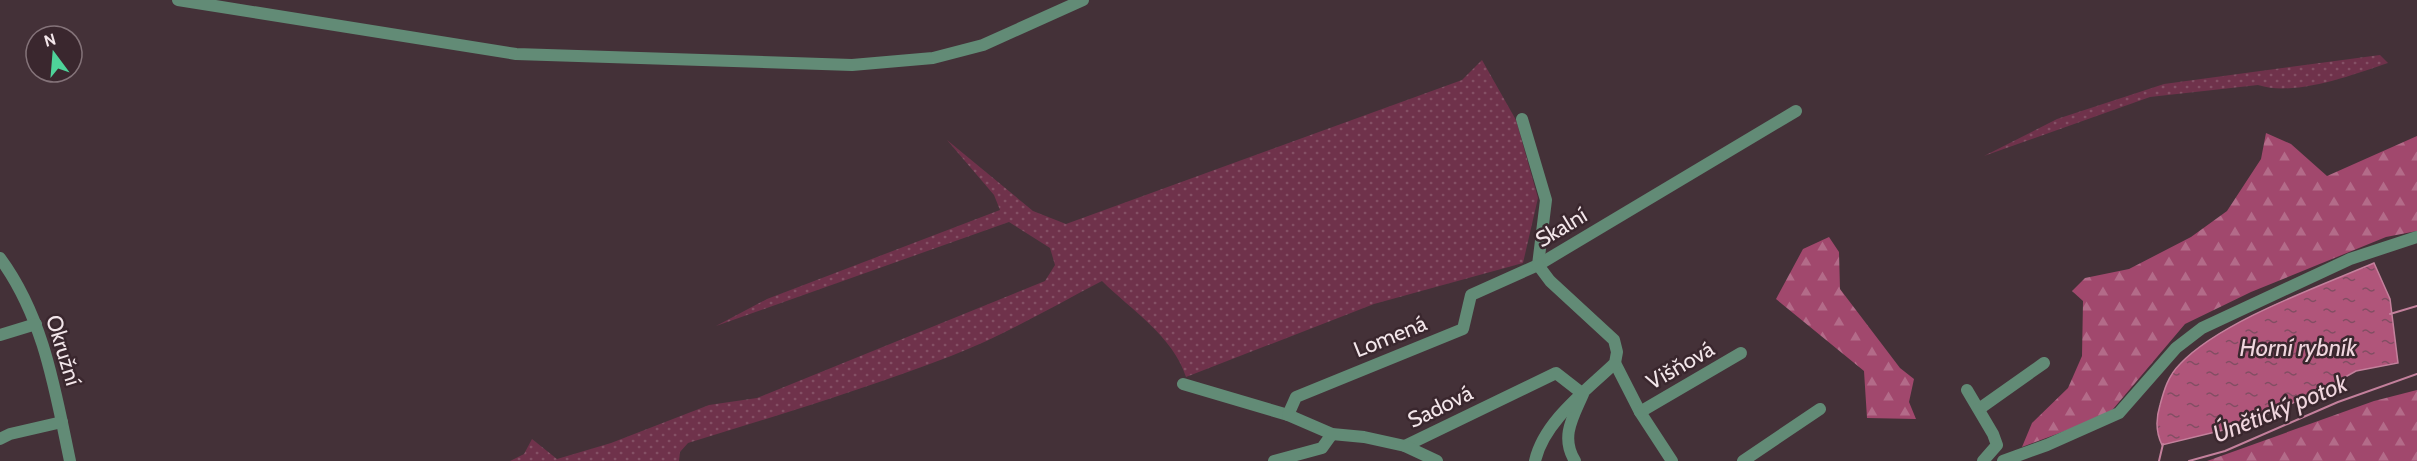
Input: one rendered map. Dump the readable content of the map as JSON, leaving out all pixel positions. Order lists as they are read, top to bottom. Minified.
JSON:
{"streets":{"street":["Skalní","Lomená","Okružní","Višňová","Sadová"]},"crossings":[["Skalní","Lomená"],["Skalní","Višňová"]],"water":["Horní rybník","Únětický potok"],"north":"top"}
